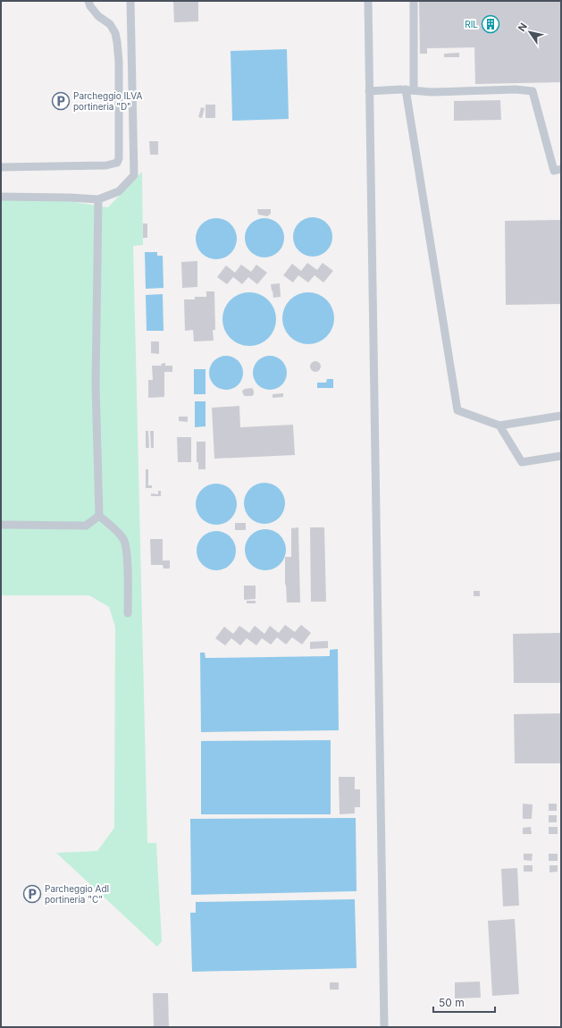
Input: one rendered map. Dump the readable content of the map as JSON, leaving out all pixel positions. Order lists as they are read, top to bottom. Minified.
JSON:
{"places":{"building":["RIL"],"parking":["Parcheggio ILVA portineria \"D\"","Parcheggio AdI portineria \"C\""]},"scale_bar":"50 m","north":"top left"}
